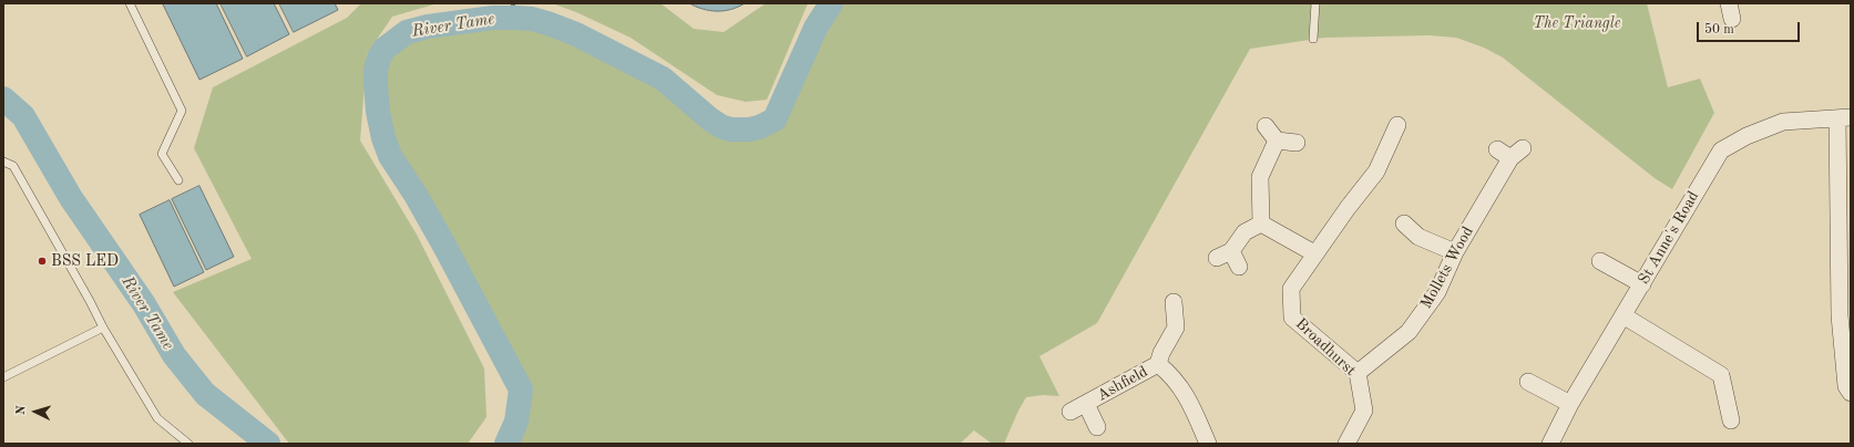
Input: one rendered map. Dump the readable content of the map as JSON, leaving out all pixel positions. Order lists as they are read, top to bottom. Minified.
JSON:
{"streets":{"street":["St Anne's Road","Mollets Wood","Broadhurst","Ashfield"]},"crossings":[["Mollets Wood","Broadhurst"]],"water":["River Tame"],"parks":["The Triangle"],"places":["BSS LED"],"scale_bar":"50 m","north":"left"}
